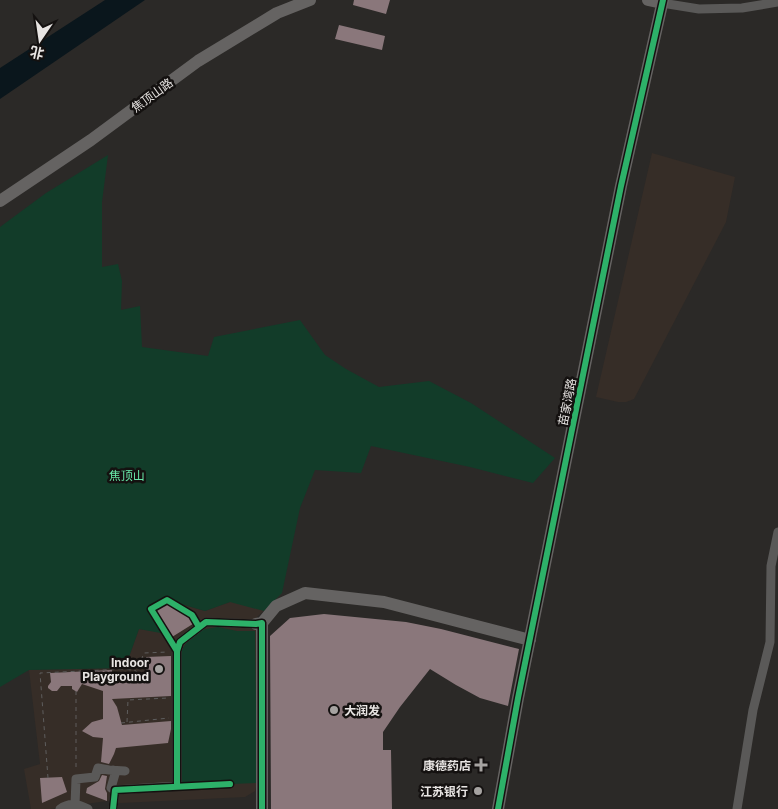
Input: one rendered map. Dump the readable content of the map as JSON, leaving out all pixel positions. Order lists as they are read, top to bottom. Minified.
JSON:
{"streets":{"street":["焦顶山路","苗家湾路"]},"parks":["焦顶山"],"places":{"other":["Indoor Playground","大润发","江苏银行"],"health":["康德药店"]},"north":"bottom"}
